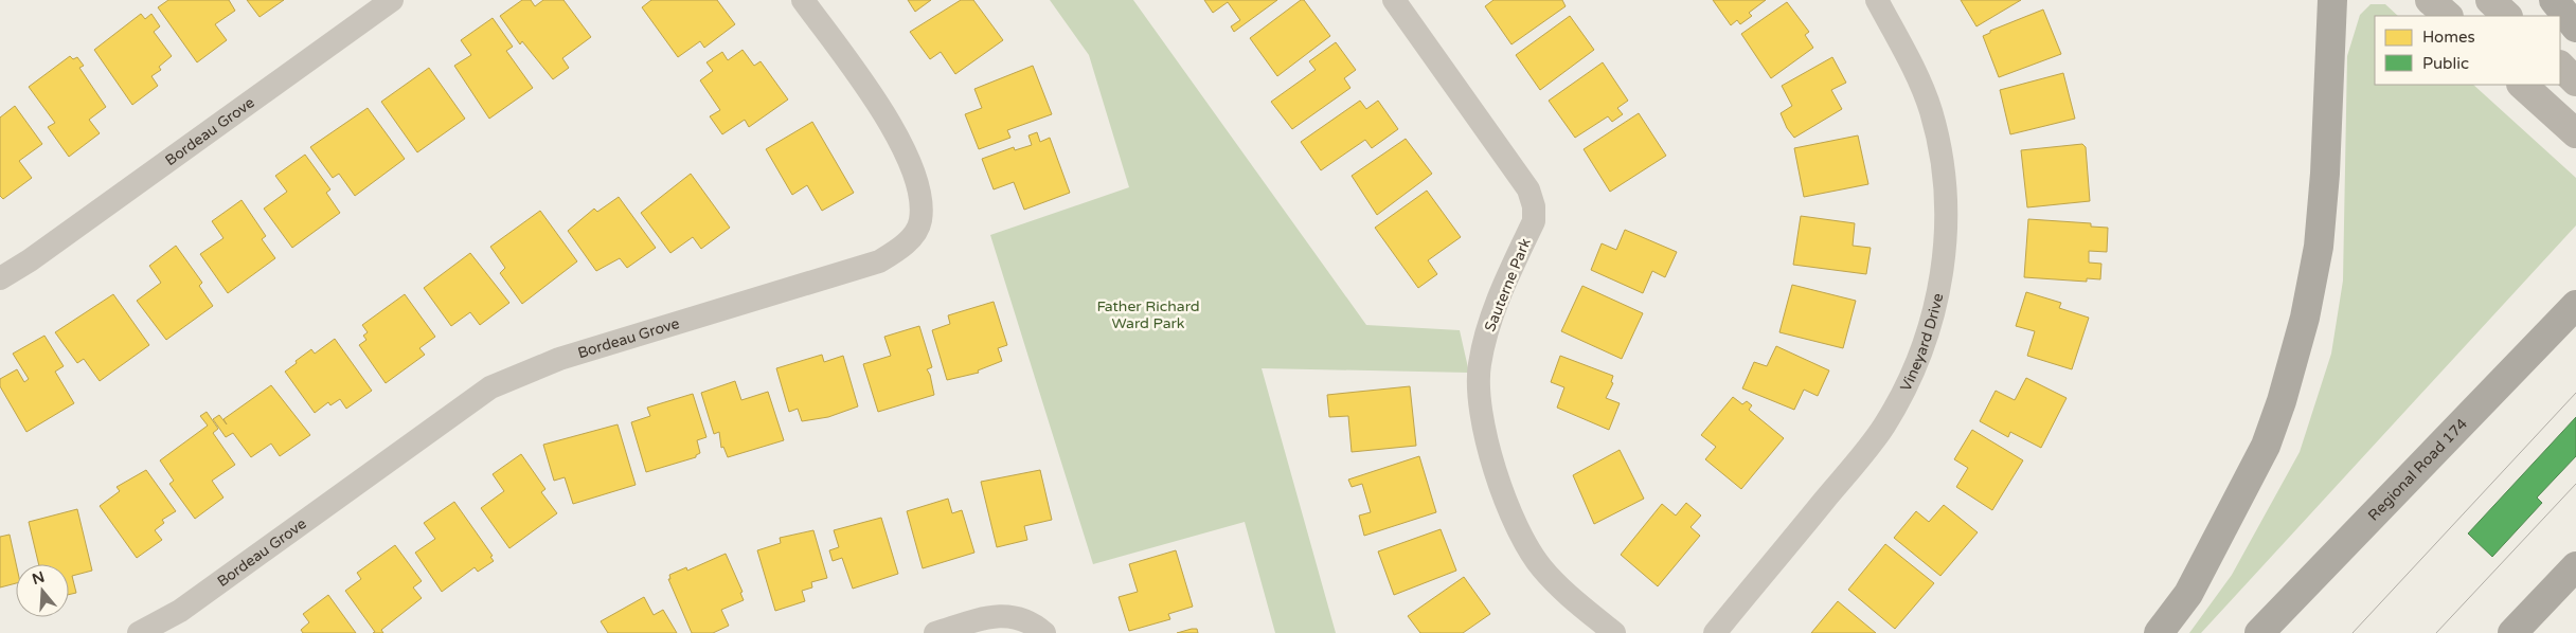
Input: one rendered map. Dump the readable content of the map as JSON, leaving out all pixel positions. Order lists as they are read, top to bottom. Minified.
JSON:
{"streets":{"highway":["Regional Road 174"],"street":["Bordeau Grove","Sauterne Park","Vineyard Drive"]},"parks":["Father Richard Ward Park"],"legend":["Homes","Public"],"north":"top"}
